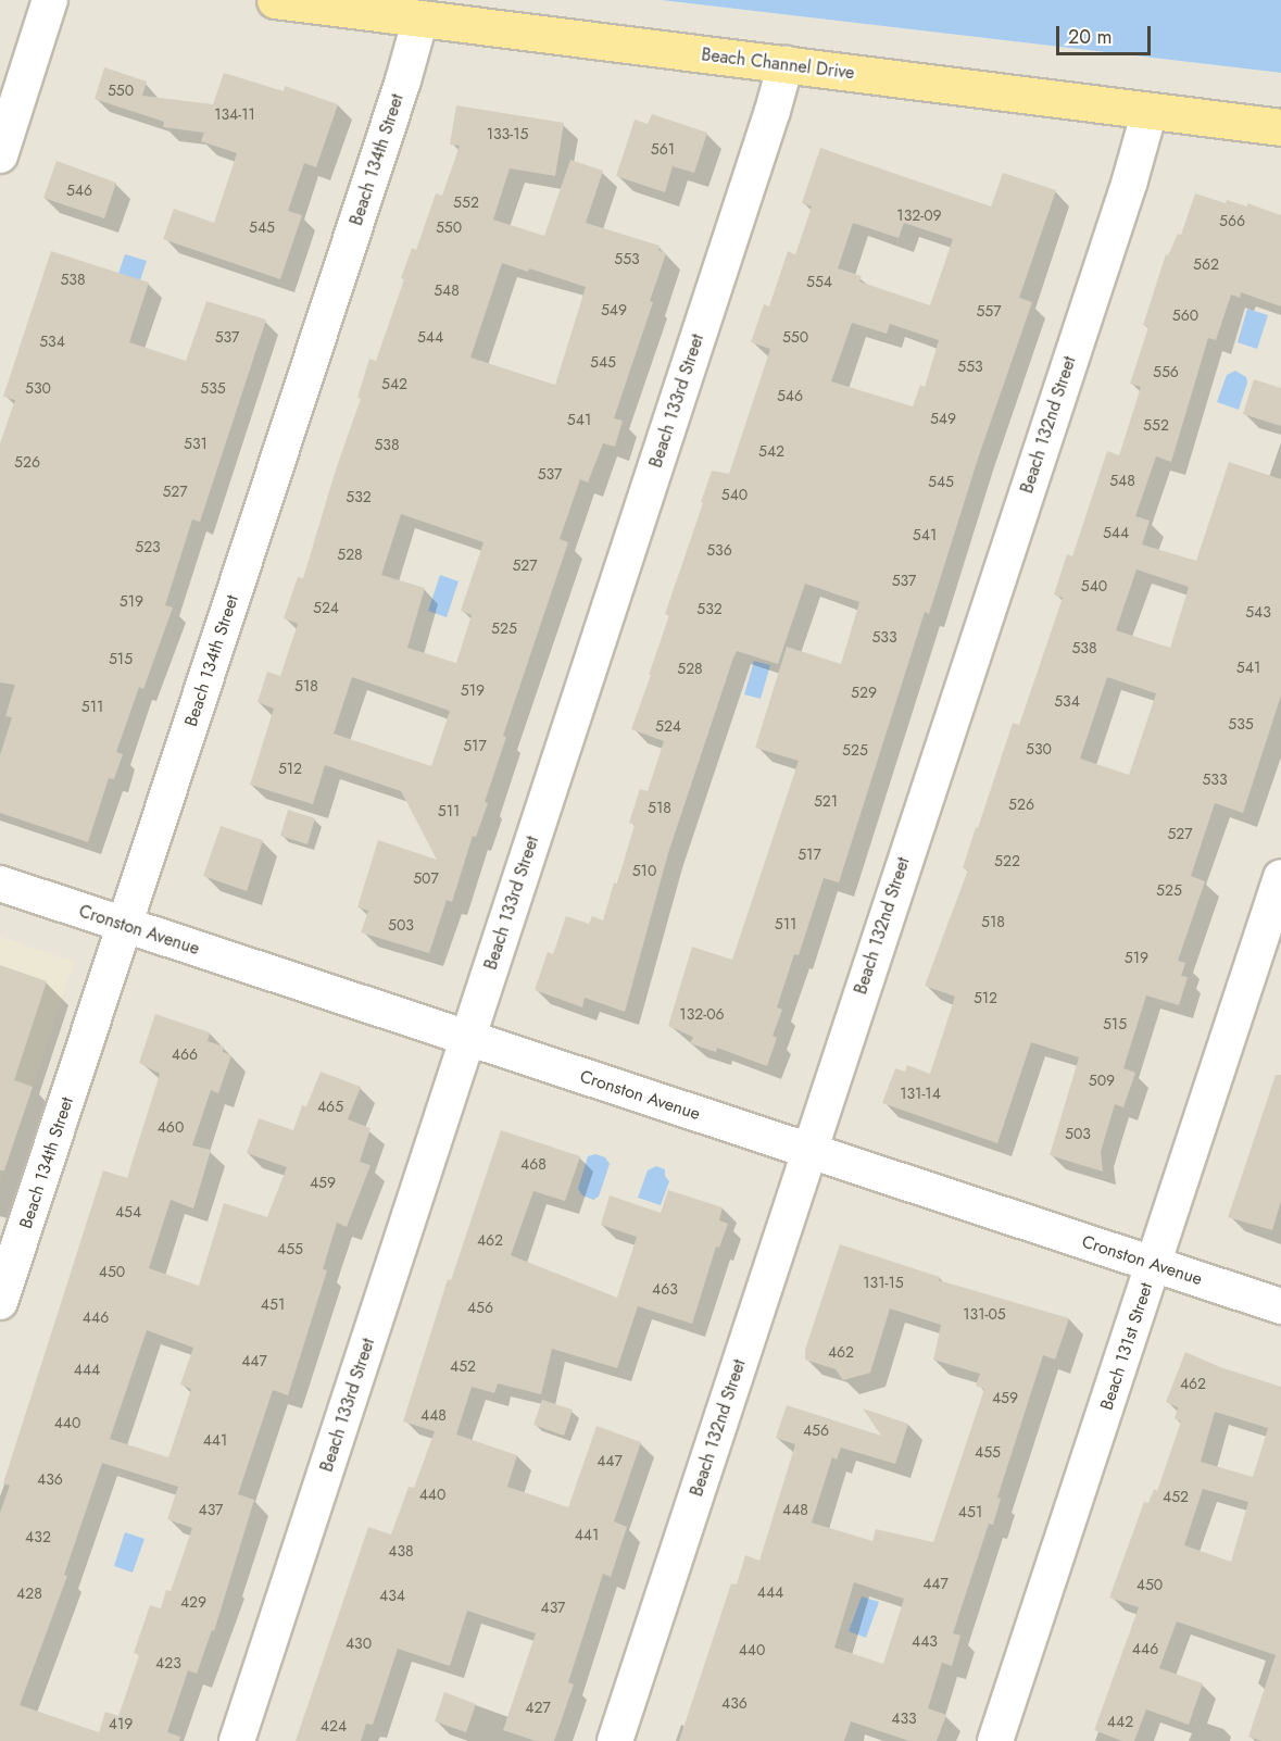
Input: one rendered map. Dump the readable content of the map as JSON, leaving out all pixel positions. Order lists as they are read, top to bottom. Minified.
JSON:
{"streets":{"main road":["Beach Channel Drive"],"street":["Beach 134th Street","Beach 133rd Street","Beach 132nd Street","Cronston Avenue","Beach 131st Street"]},"crossings":[["Beach Channel Drive","Beach 134th Street"],["Beach Channel Drive","Beach 133rd Street"],["Beach Channel Drive","Beach 132nd Street"],["Beach 134th Street","Cronston Avenue"],["Beach 133rd Street","Cronston Avenue"],["Beach 132nd Street","Cronston Avenue"],["Cronston Avenue","Beach 131st Street"]],"house_numbers":["550","134-11","133-15","561","546","552","132-09","566","545","550","553","562","538","554","548","549","557","560","537","544","550","534","545","553","556","542","530","535","546","549","541","552","531","538","542","526","537","548","545","527","540","532","544","541","523","536","528","527","537","540","519","524","532","543","525","533","538","515","541","528","518","519","529","534","511","535","524","517","530","525","512","533","521","526","518","511","527","517","522","510","507","525","518","511","503","519","512","132-06","515","466","509","131-14","465","460","503","468","459","454","462","455","450","131-15","463","451","456","131-05","446","462","447","452","444","462","459","448","440","456","441","455","447","436","440","452","437","448","451","441","432","438","447","450","444","428","434","429","437","443","430","446","440","423","436","427","433","442","419","424"],"scale_bar":"20 m"}
